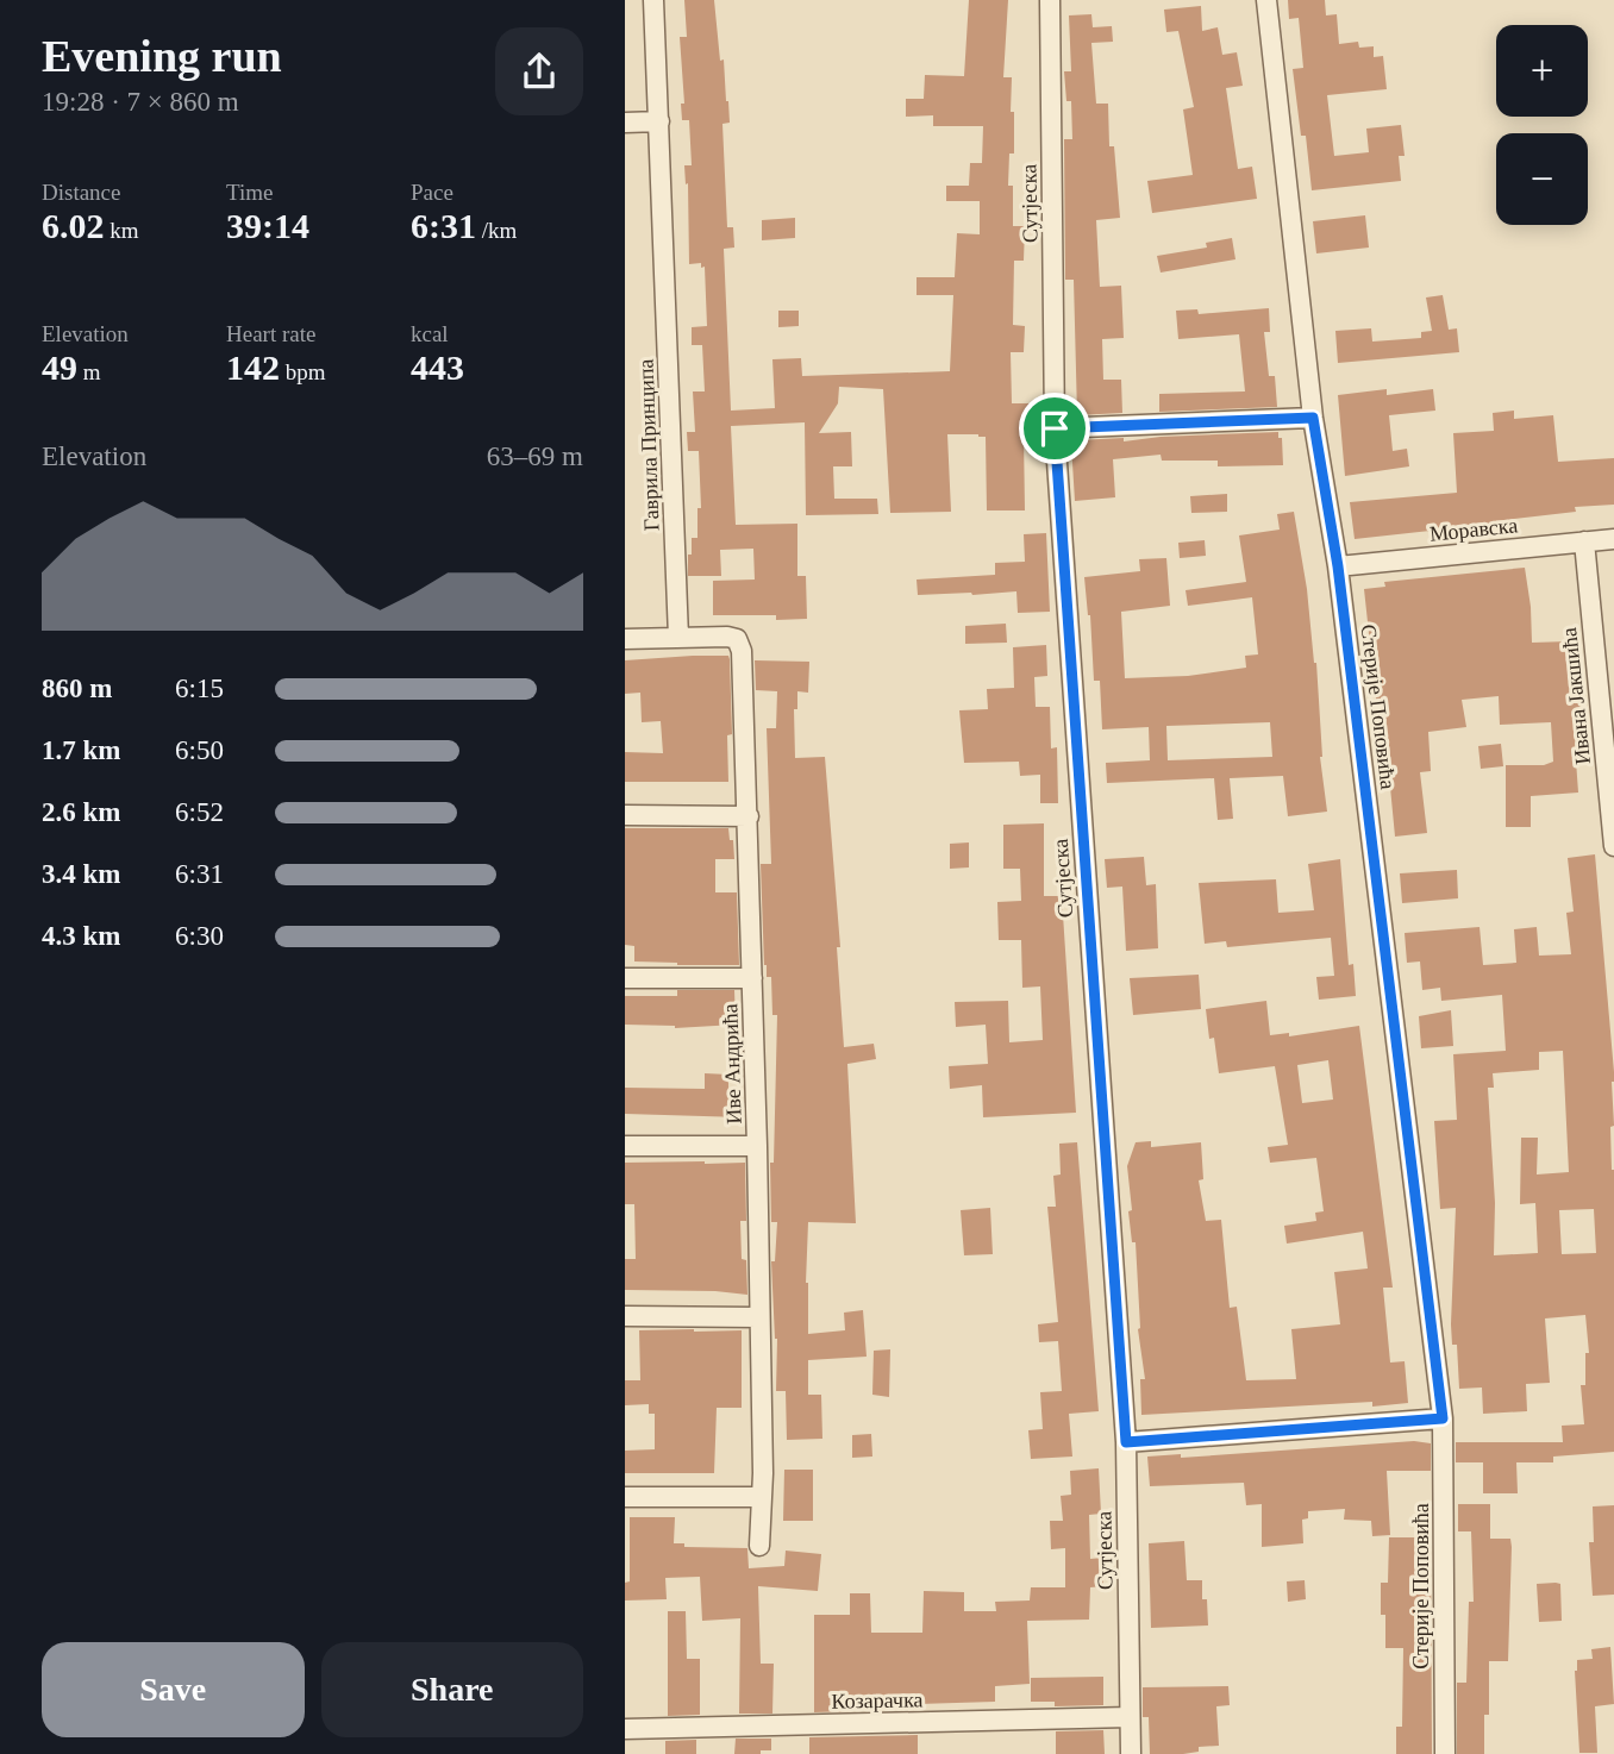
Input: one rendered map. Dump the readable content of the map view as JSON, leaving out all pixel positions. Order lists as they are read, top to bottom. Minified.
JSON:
{"streets":{"street":["Сутјеска","Гаврила Принципа","Моравска","Ивана Јакшића","Стерије Поповића","Иве Андрића","Козарачка"]},"crossings":[["Сутјеска","Козарачка"],["Гаврила Принципа","Иве Андрића"],["Моравска","Ивана Јакшића"],["Моравска","Стерије Поповића"]],"page":{"heading":["Evening run","19:28 · 7 × 860 m"],"map_buttons":["+","−"],"stats":[["Distance","6.02 km"],["Time","39:14"],["Pace","6:31 /km"],["Elevation","49 m"],["Heart rate","142 bpm"],["kcal","443"]],"chart":["Elevation","63–69 m"],"list":[{"name":"860 m","note":"6:15"},{"name":"1.7 km","note":"6:50"},{"name":"2.6 km","note":"6:52"},{"name":"3.4 km","note":"6:31"},{"name":"4.3 km","note":"6:30"}],"buttons":["Save","Share"]}}
